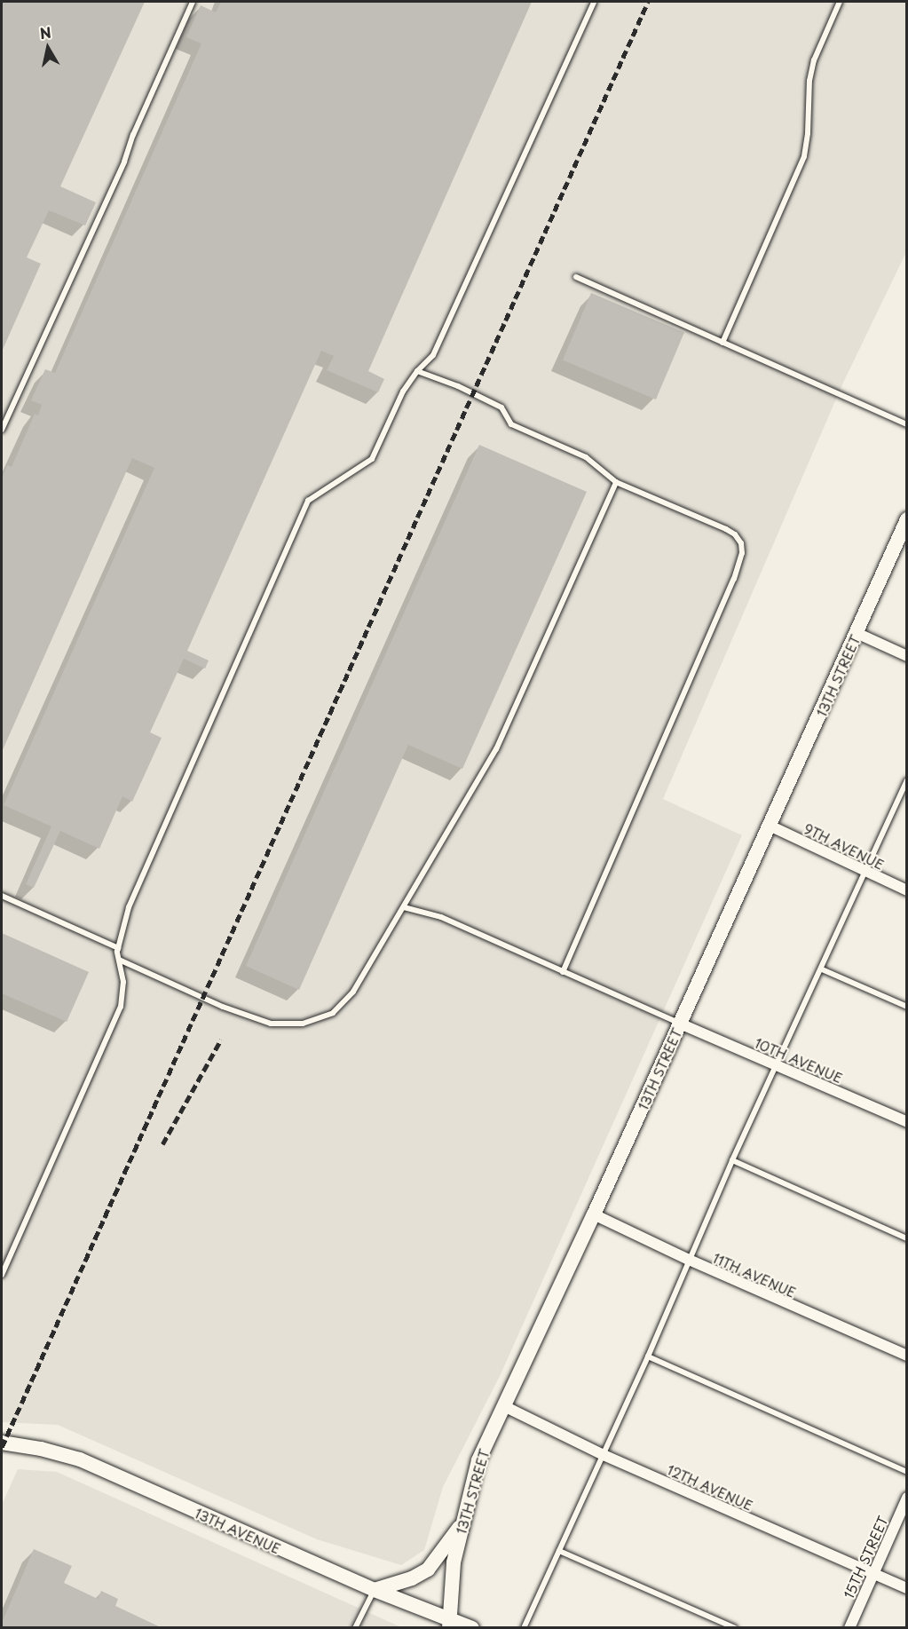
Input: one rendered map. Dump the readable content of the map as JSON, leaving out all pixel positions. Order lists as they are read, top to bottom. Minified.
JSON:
{"streets":{"street":["13TH STREET","9TH AVENUE","10TH AVENUE","11TH AVENUE","12TH AVENUE","13TH AVENUE","15TH STREET"]},"crossings":[["13TH STREET","9TH AVENUE"],["13TH STREET","10TH AVENUE"],["13TH STREET","11TH AVENUE"],["13TH STREET","12TH AVENUE"],["13TH STREET","13TH AVENUE"],["12TH AVENUE","15TH STREET"]],"north":"top"}
